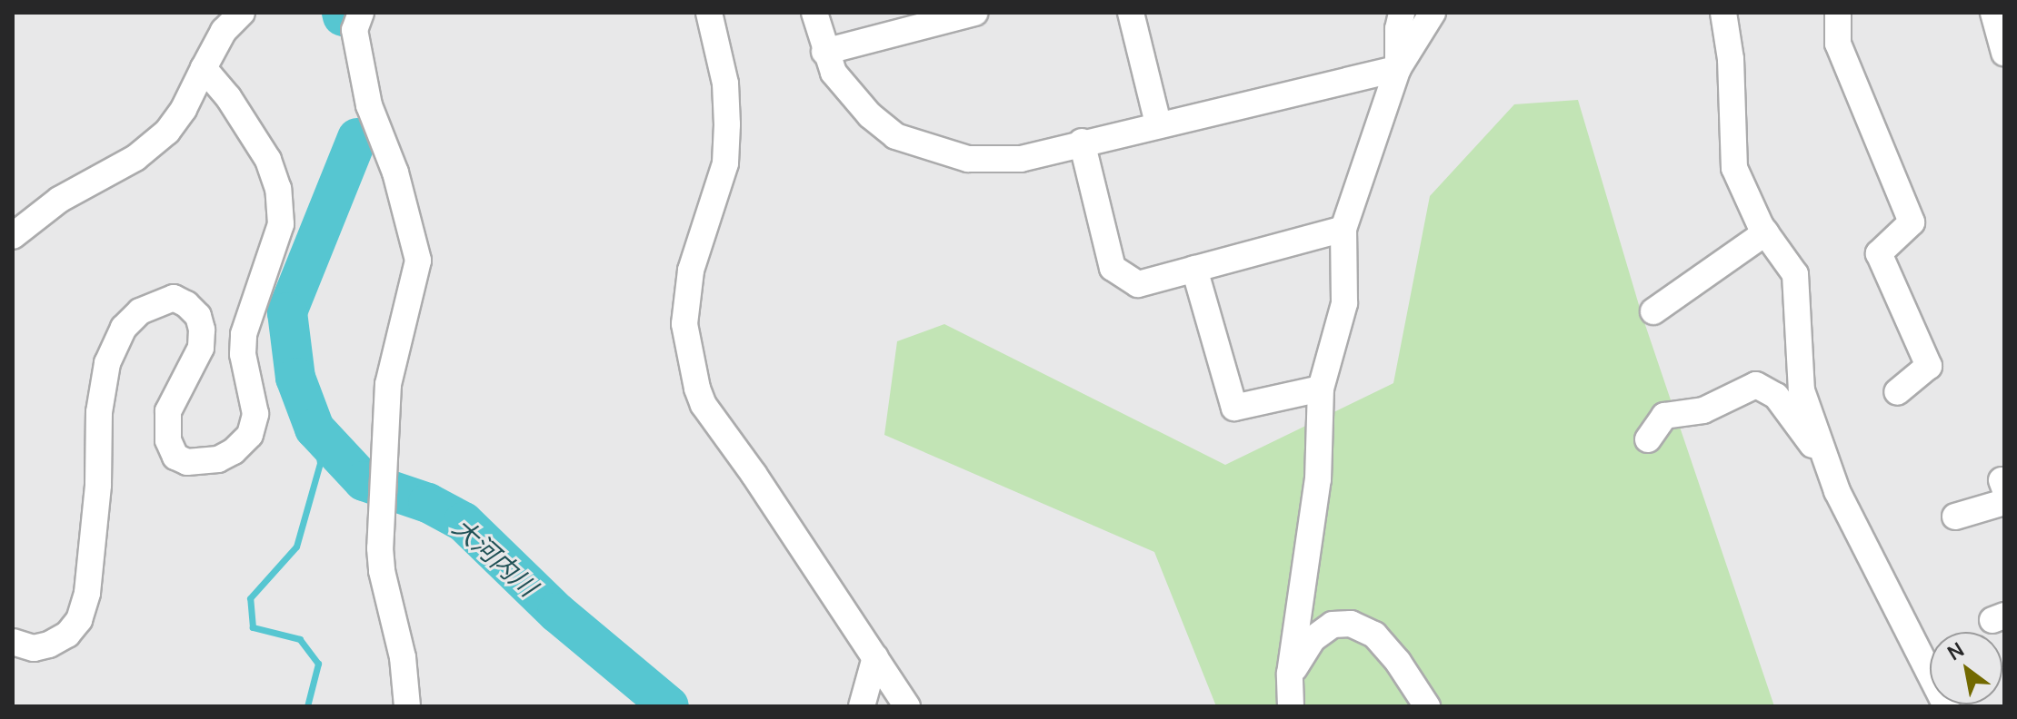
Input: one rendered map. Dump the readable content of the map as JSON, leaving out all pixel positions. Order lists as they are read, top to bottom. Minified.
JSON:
{"water":["大河内川"],"north":"top left"}
